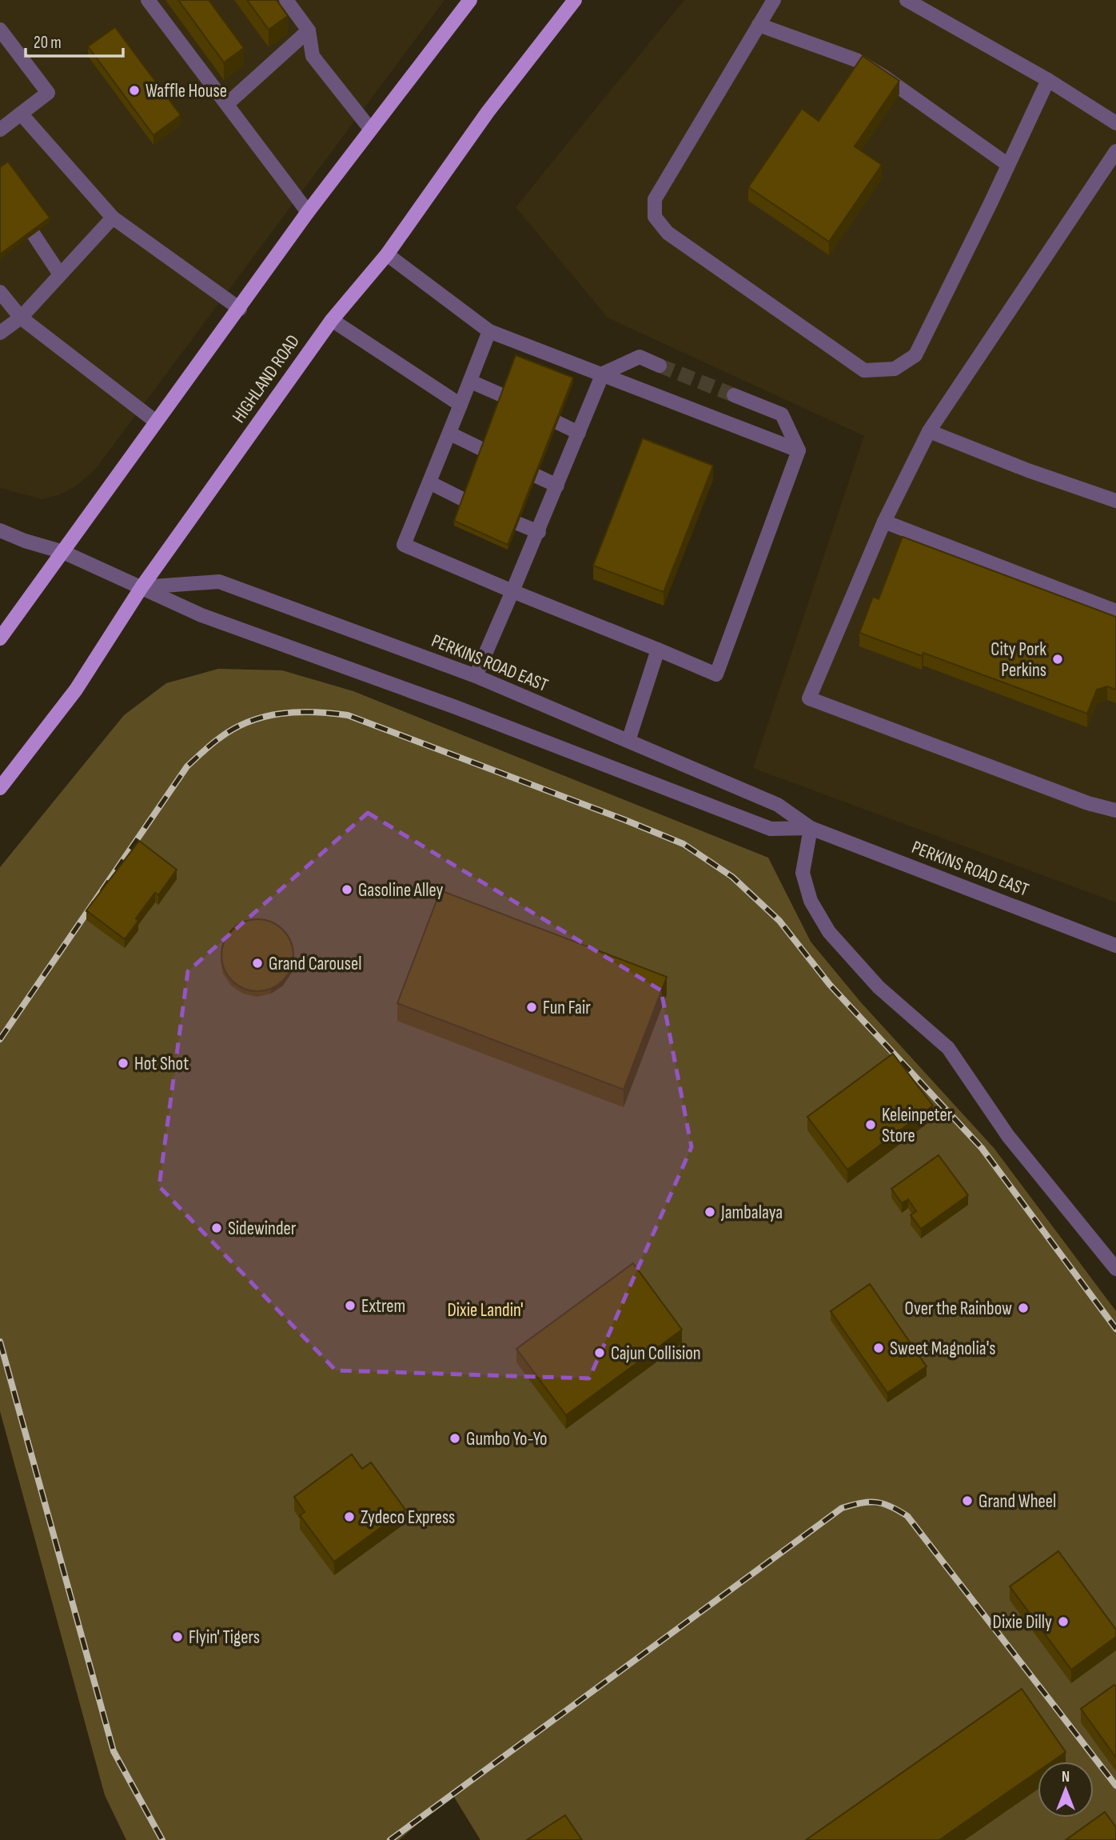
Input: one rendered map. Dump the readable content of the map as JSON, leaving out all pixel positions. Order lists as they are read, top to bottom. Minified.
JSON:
{"streets":{"main road":["HIGHLAND ROAD"],"street":["PERKINS ROAD EAST"]},"crossings":[["HIGHLAND ROAD","PERKINS ROAD EAST"]],"parks":["Dixie Landin'"],"places":["Waffle House","City Pork Perkins","Gasoline Alley","Grand Carousel","Fun Fair","Hot Shot","Keleinpeter Store","Jambalaya","Sidewinder","Extrem","Over the Rainbow","Sweet Magnolia's","Cajun Collision","Gumbo Yo-Yo","Grand Wheel","Zydeco Express","Dixie Dilly","Flyin' Tigers"],"scale_bar":"20 m","north":"top"}
